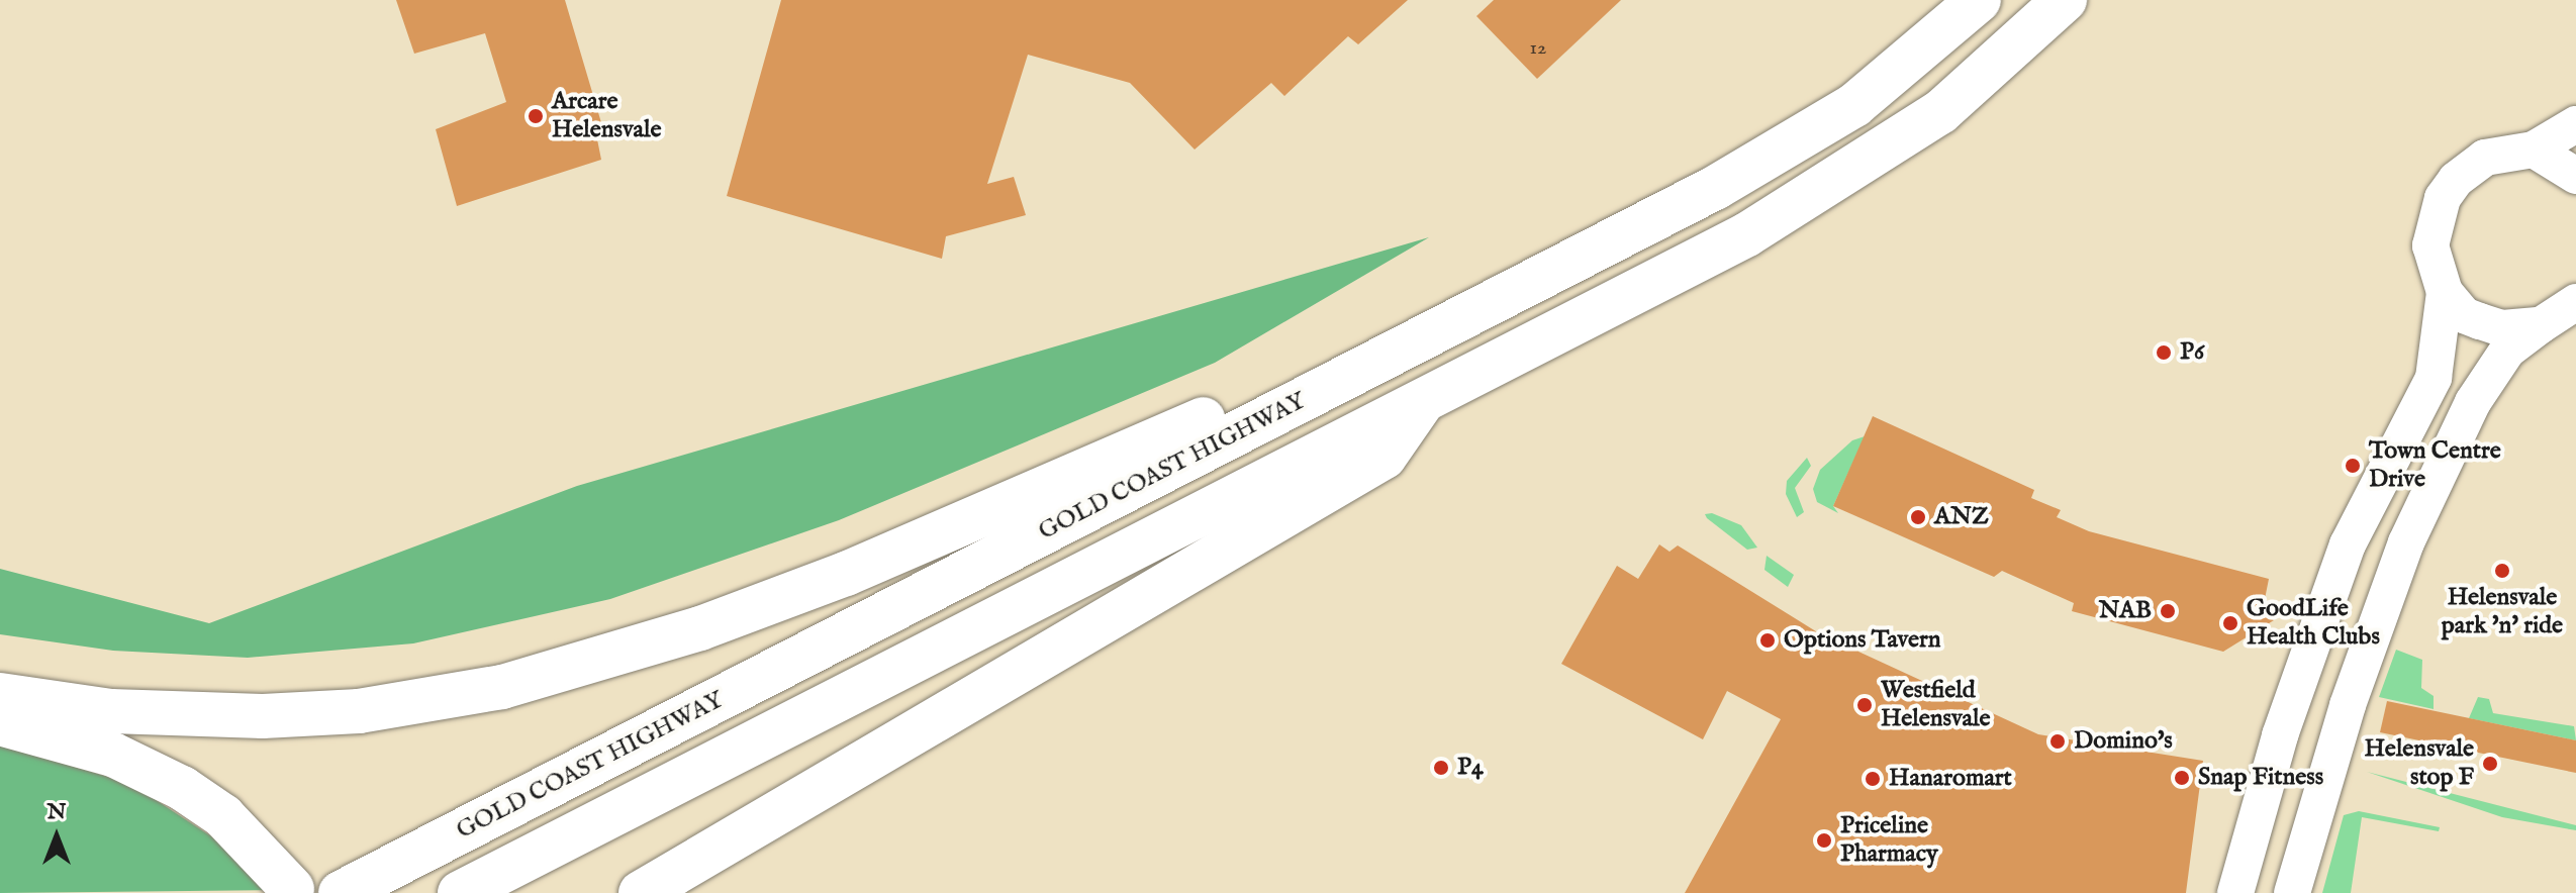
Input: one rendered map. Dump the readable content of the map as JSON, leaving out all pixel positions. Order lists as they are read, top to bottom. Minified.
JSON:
{"streets":{"highway":["GOLD COAST HIGHWAY"]},"places":["Arcare Helensvale","P6","Town Centre Drive","ANZ","Helensvale park 'n' ride","NAB","GoodLife Health Clubs","Options Tavern","Westfield Helensvale","Domino's","Helensvale stop F","P4","Snap Fitness","Hanaromart","Priceline Pharmacy"],"house_numbers":["12"],"north":"top"}
